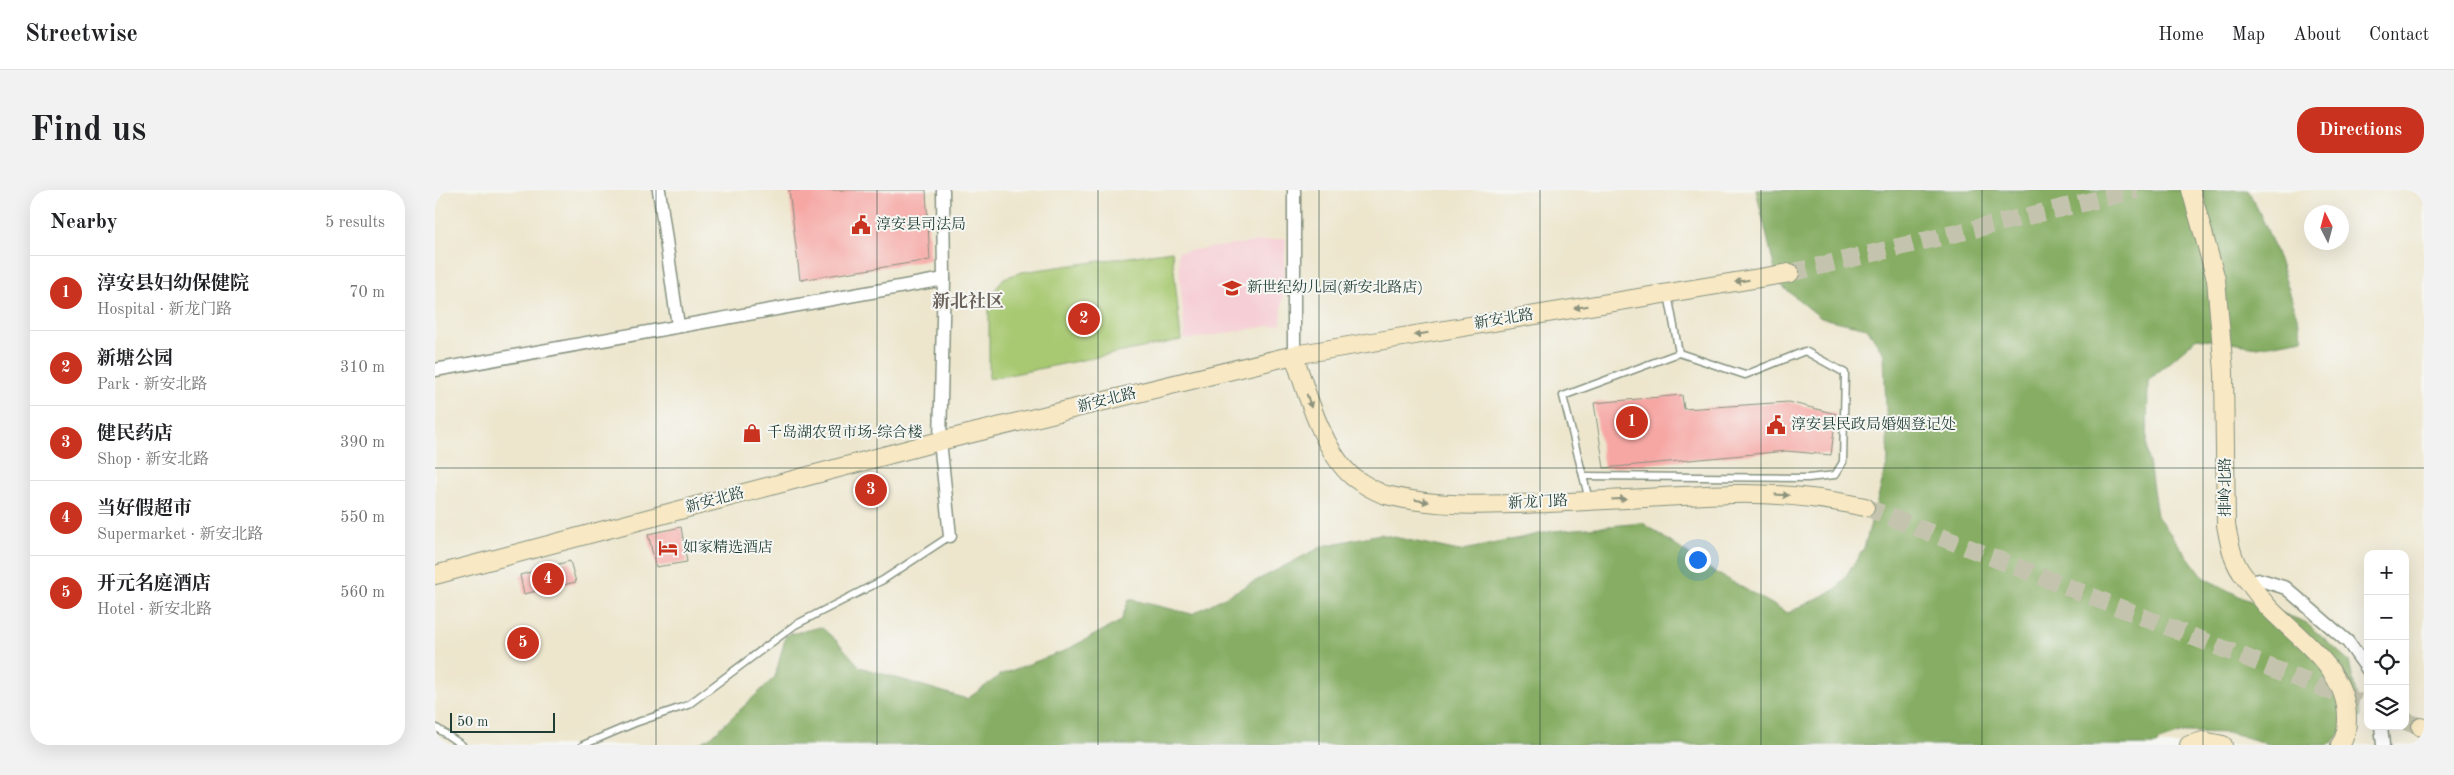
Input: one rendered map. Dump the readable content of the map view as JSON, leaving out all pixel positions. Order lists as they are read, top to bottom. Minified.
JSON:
{"streets":{"main road":["新安北路","排岭北路","新龙门路"]},"crossings":[["新安北路","新龙门路"]],"one_way":["新安北路","新龙门路"],"districts":["新北社区"],"places":{"public building":["淳安县司法局","淳安县民政局婚姻登记处"],"school or university":["新世纪幼儿园(新安北路店)"],"shop":["千岛湖农贸市场-综合楼"],"hotel":["如家精选酒店"]},"scale_bar":"50 m","north":"top","page":{"header":"Streetwise","nav":["Home","Map","About","Contact"],"buttons":"Directions","title":"Find us","heading":["Nearby","5 results"],"list":[{"mark":"1","name":"淳安县妇幼保健院","note":"Hospital · 新龙门路","value":"70 m"},{"mark":"2","name":"新塘公园","note":"Park · 新安北路","value":"310 m"},{"mark":"3","name":"健民药店","note":"Shop · 新安北路","value":"390 m"},{"mark":"4","name":"当好假超市","note":"Supermarket · 新安北路","value":"550 m"},{"mark":"5","name":"开元名庭酒店","note":"Hotel · 新安北路","value":"560 m"}],"pins":["2","1","3","4","5"],"map_buttons":["+","−"],"scale":"50 m"}}
